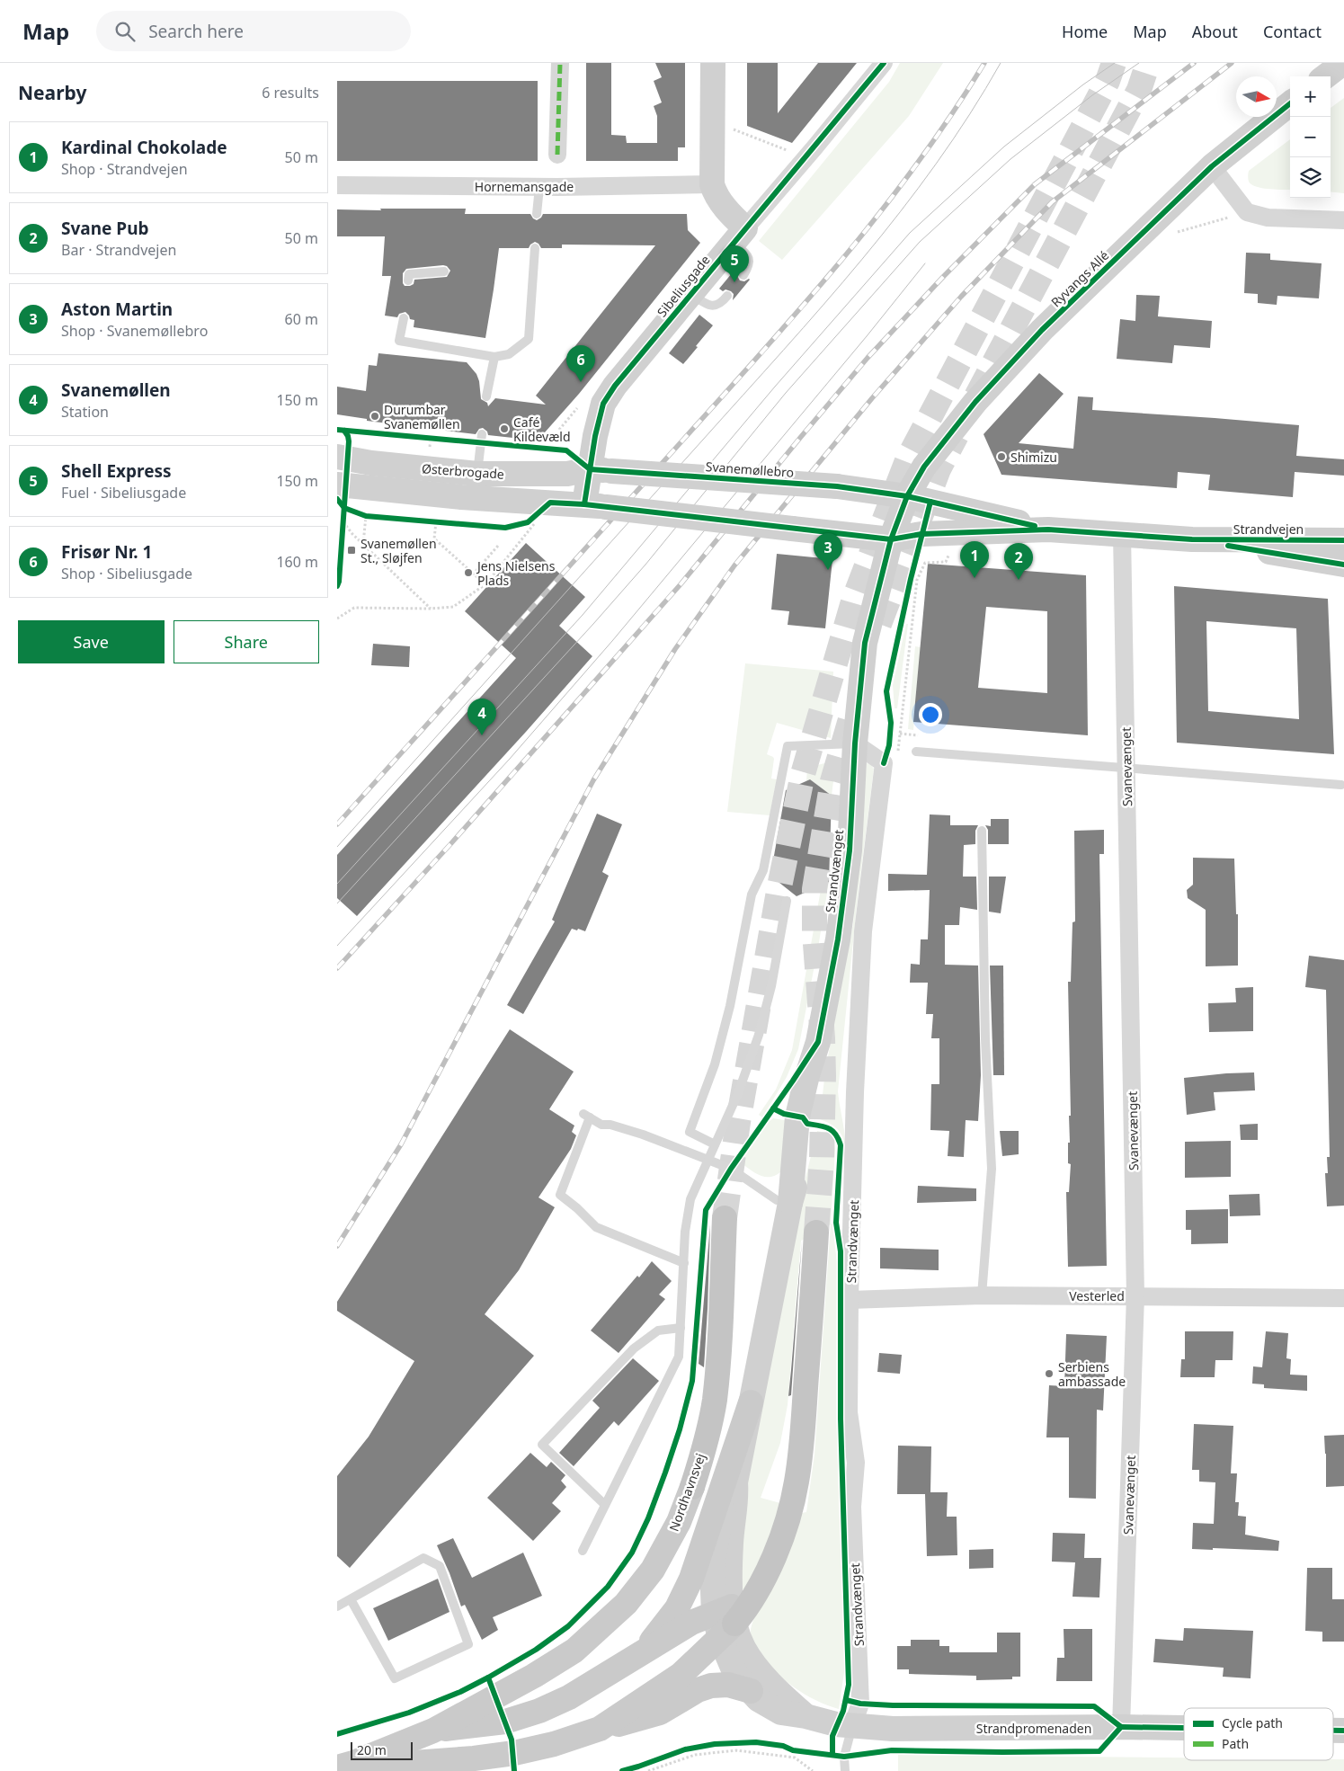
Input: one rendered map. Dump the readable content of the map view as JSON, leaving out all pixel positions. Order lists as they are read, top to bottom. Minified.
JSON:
{"streets":{"highway":["Nordhavnsvej"],"street":["Hornemansgade","Ryvangs Allé","Sibeliusgade","Svanemøllebro","Østerbrogade","Strandvejen","Svanevænget","Strandvænget","Vesterled","Strandpromenaden"]},"crossings":[["Ryvangs Allé","Svanemøllebro"],["Ryvangs Allé","Strandvejen"],["Ryvangs Allé","Strandvænget"],["Sibeliusgade","Svanemøllebro"],["Sibeliusgade","Østerbrogade"],["Svanemøllebro","Østerbrogade"],["Svanemøllebro","Strandvejen"],["Strandvejen","Svanevænget"],["Strandvejen","Strandvænget"],["Svanevænget","Vesterled"],["Svanevænget","Strandpromenaden"],["Strandvænget","Vesterled"],["Strandvænget","Strandpromenaden"]],"places":{"other":["Durumbar Svanemøllen","Café Kildevæld","Shimizu","Jens Nielsens Plads","Serbiens ambassade"],"transit":["Svanemøllen St., Sløjfen"]},"legend":["Cycle path","Path"],"scale_bar":"20 m","north":"right","page":{"header":"Map","search":"Search here","nav":["Home","Map","About","Contact"],"heading":["Nearby","6 results"],"map_buttons":["+","−"],"list":[{"mark":"1","name":"Kardinal Chokolade","note":"Shop · Strandvejen","value":"50 m"},{"mark":"2","name":"Svane Pub","note":"Bar · Strandvejen","value":"50 m"},{"mark":"3","name":"Aston Martin","note":"Shop · Svanemøllebro","value":"60 m"},{"mark":"4","name":"Svanemøllen","note":"Station","value":"150 m"},{"mark":"5","name":"Shell Express","note":"Fuel · Sibeliusgade","value":"150 m"},{"mark":"6","name":"Frisør Nr. 1","note":"Shop · Sibeliusgade","value":"160 m"}],"pins":["5","6","3","1","2","4"],"buttons":["Save","Share"],"scale":"20 m"}}
